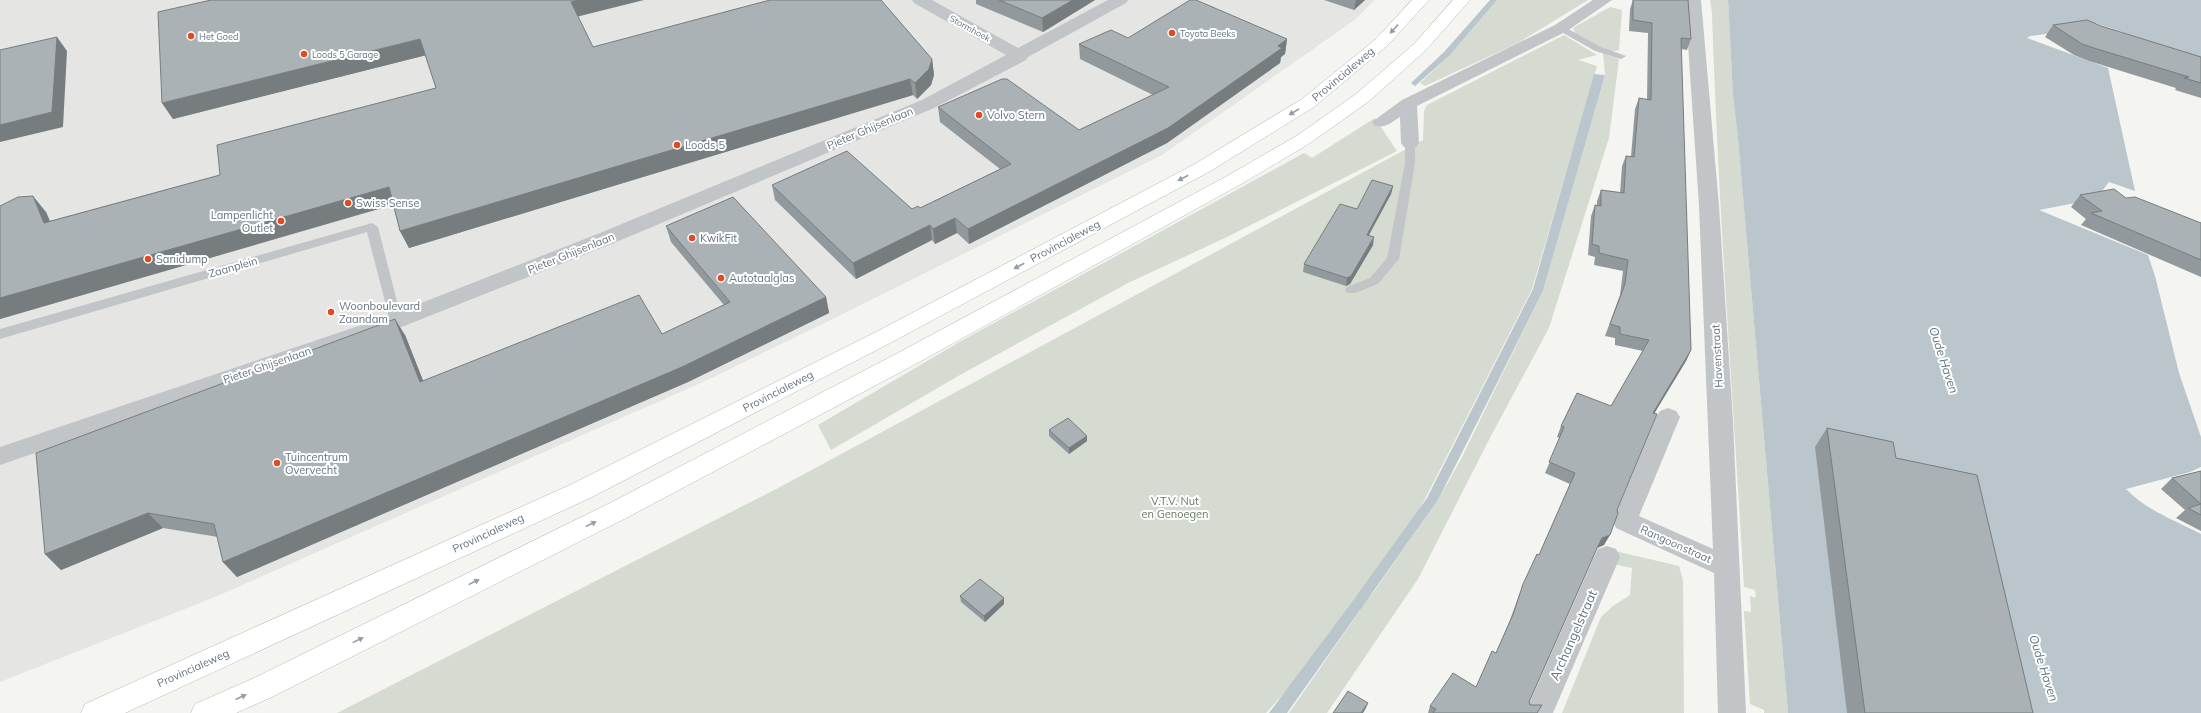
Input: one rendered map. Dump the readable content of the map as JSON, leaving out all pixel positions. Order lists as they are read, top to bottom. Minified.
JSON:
{"streets":{"main road":["Provincialeweg"],"street":["Stormhoek","Pieter Ghijsenlaan","Havenstraat","Rangoonstraat","Archangelstraat"],"lane":["Zaanplein"]},"crossings":[["Stormhoek","Pieter Ghijsenlaan"],["Pieter Ghijsenlaan","Zaanplein"],["Havenstraat","Rangoonstraat"]],"water":["Oude Haven"],"parks":["V.T.V. Nut en Genoegen"],"places":["Toyota Beeks","Het Goed","Loods 5 Garage","Volvo Stern","Loods 5","Swiss Sense","Lampenlicht Outlet","KwikFit","Sanidump","Autotaalglas","Woonboulevard Zaandam","Tuincentrum Overvecht"]}
